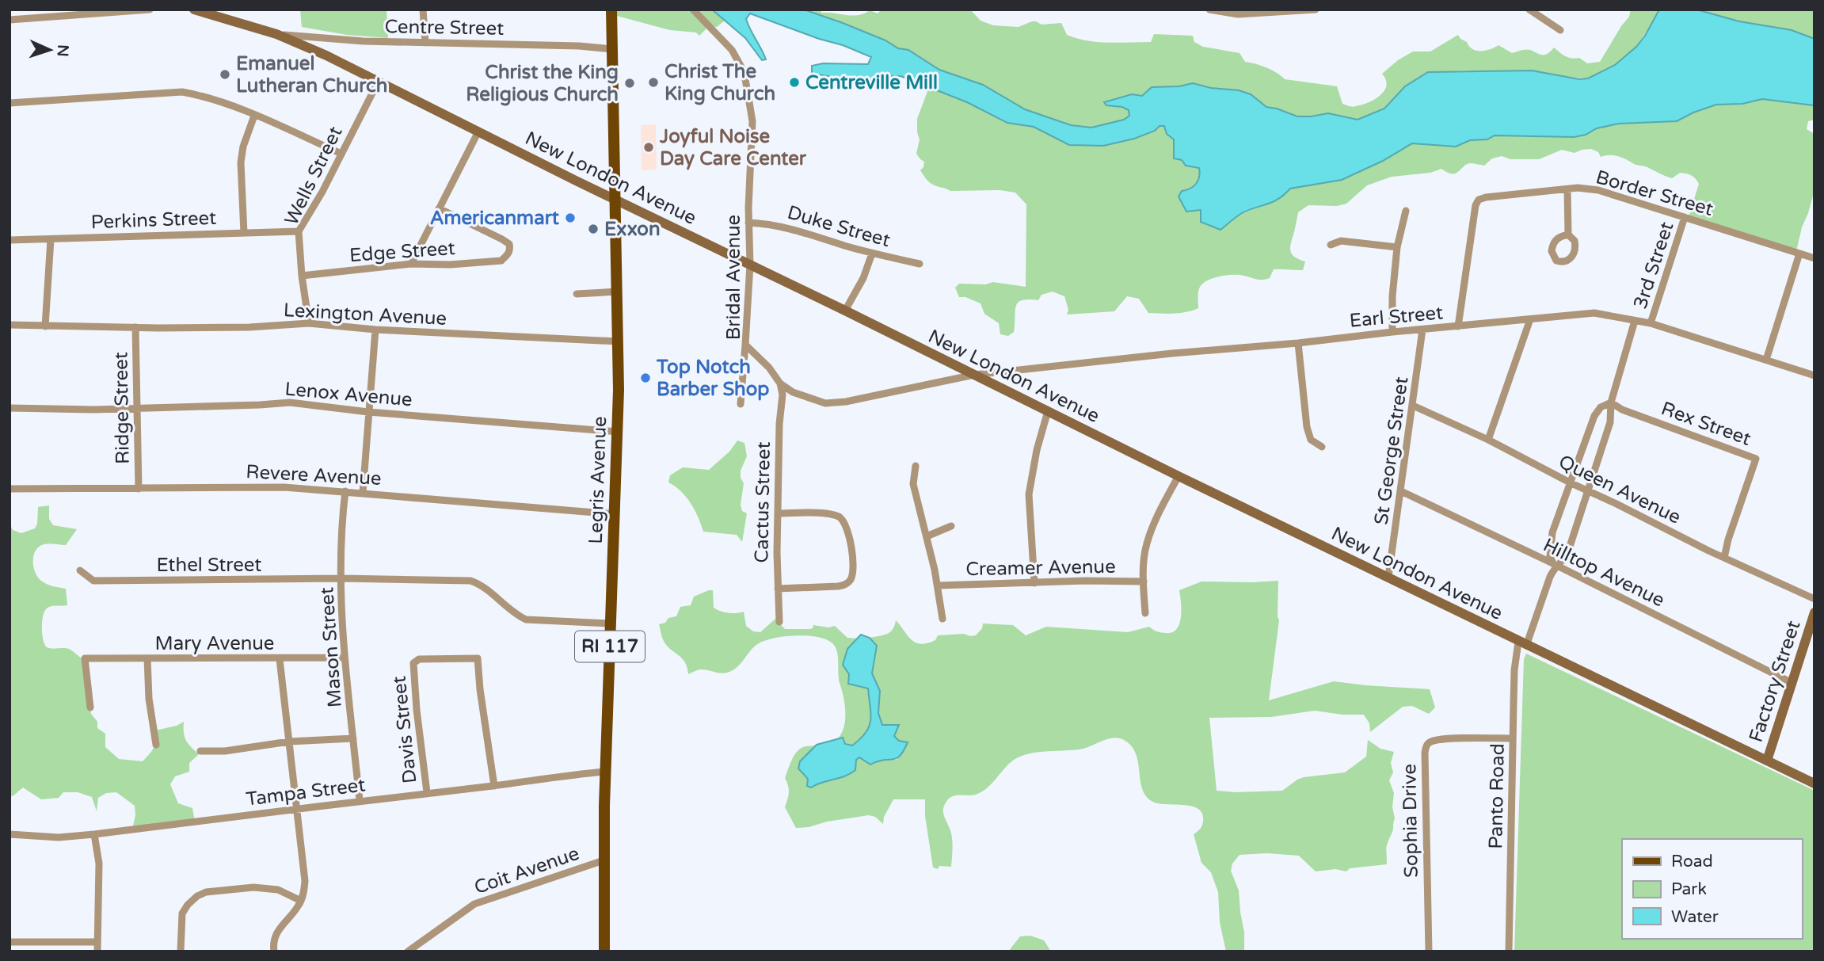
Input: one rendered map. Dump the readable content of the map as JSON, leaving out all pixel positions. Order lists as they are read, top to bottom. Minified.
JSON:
{"streets":{"main road":["New London Avenue","Legris Avenue","RI 117","Factory Street"],"street":["Centre Street","Wells Street","Border Street","Perkins Street","Duke Street","Edge Street","3rd Street","Bridal Avenue","Lexington Avenue","Earl Street","Lenox Avenue","Ridge Street","Rex Street","St George Street","Revere Avenue","Queen Avenue","Cactus Street","Ethel Street","Creamer Avenue","Hilltop Avenue","Mary Avenue","Mason Street","Davis Street","Tampa Street","Panto Road","Sophia Drive","Coit Avenue"]},"crossings":[["Centre Street","New London Avenue"],["Centre Street","Legris Avenue"],["Wells Street","New London Avenue"],["Wells Street","Perkins Street"],["Wells Street","Edge Street"],["Wells Street","Lexington Avenue"],["New London Avenue","Bridal Avenue"],["New London Avenue","Earl Street"],["New London Avenue","St George Street"],["New London Avenue","Legris Avenue"],["New London Avenue","Factory Street"],["New London Avenue","Panto Road"],["Border Street","3rd Street"],["Border Street","Earl Street"],["Duke Street","Bridal Avenue"],["3rd Street","Earl Street"],["Bridal Avenue","Earl Street"],["Bridal Avenue","Cactus Street"],["Lexington Avenue","Ridge Street"],["Lexington Avenue","Legris Avenue"],["Earl Street","St George Street"],["Earl Street","Panto Road"],["Lenox Avenue","Ridge Street"],["Lenox Avenue","Legris Avenue"],["Ridge Street","Revere Avenue"],["Rex Street","Queen Avenue"],["Rex Street","Panto Road"],["St George Street","Queen Avenue"],["St George Street","Hilltop Avenue"],["Revere Avenue","Legris Avenue"],["Revere Avenue","Mason Street"],["Legris Avenue","Ethel Street"],["Legris Avenue","Tampa Street"],["Legris Avenue","Coit Avenue"],["Queen Avenue","Panto Road"],["Ethel Street","Mason Street"],["Hilltop Avenue","Factory Street"],["Hilltop Avenue","Panto Road"],["Mary Avenue","Mason Street"],["Mason Street","Tampa Street"],["Davis Street","Tampa Street"],["Panto Road","Sophia Drive"]],"places":["Emanuel Lutheran Church","Christ The King Church","Centreville Mill","Christ the King Religious Church","Joyful Noise Day Care Center","Americanmart","Exxon","Top Notch Barber Shop"],"legend":["Road","Park","Water"],"north":"right"}
